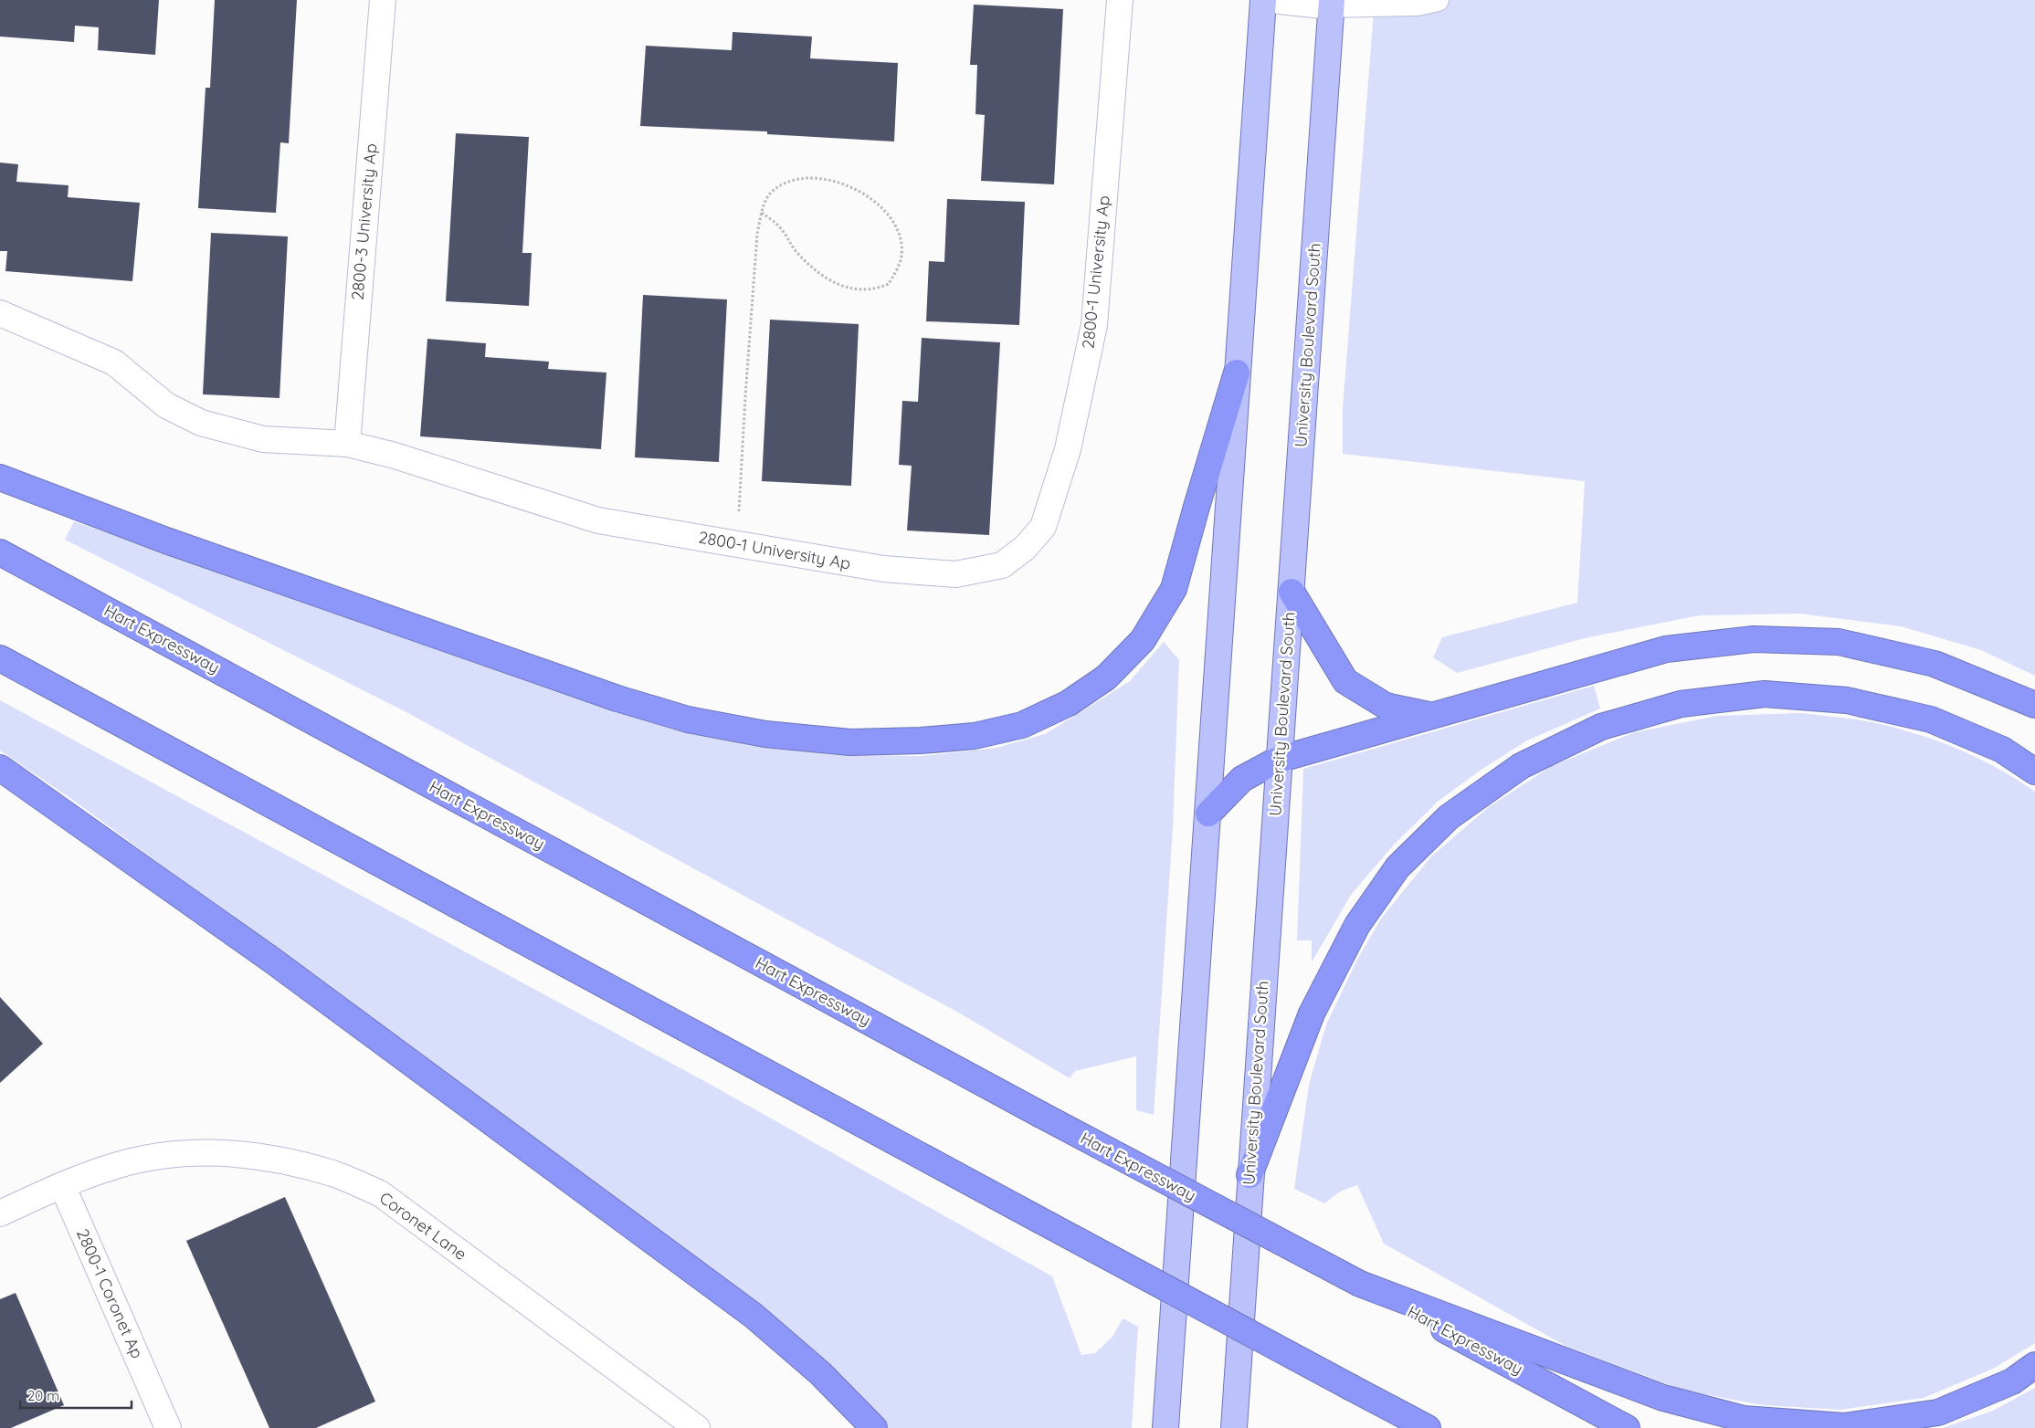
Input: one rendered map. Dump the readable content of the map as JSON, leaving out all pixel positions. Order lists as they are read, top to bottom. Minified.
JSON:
{"streets":{"highway":["Hart Expressway"],"main road":["University Boulevard South"],"street":["2800-3 University Ap","2800-1 University Ap","Coronet Lane","2800-1 Coronet Ap"]},"crossings":[["2800-3 University Ap","2800-1 University Ap"],["Coronet Lane","2800-1 Coronet Ap"]],"scale_bar":"20 m"}
